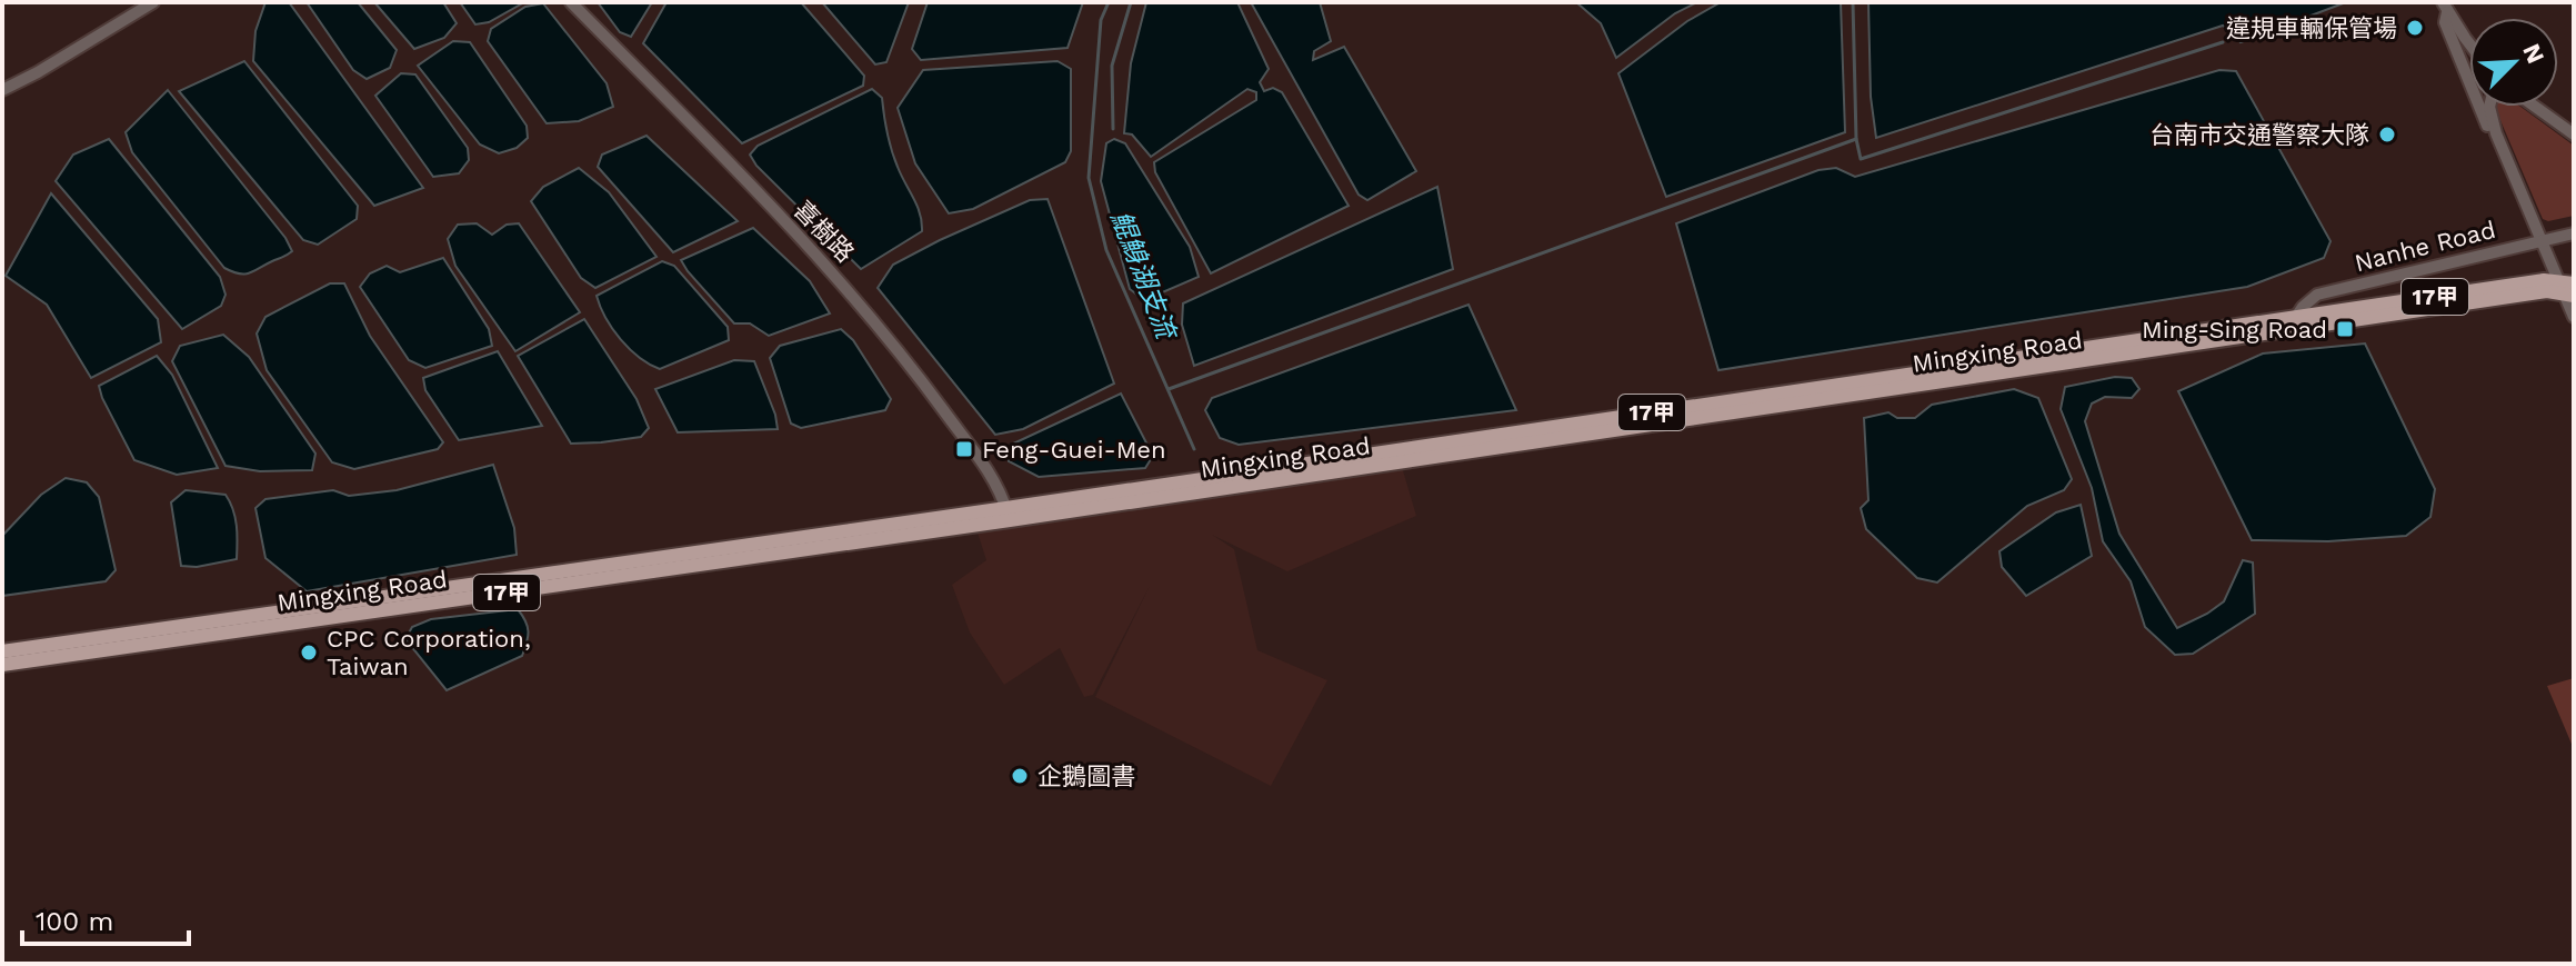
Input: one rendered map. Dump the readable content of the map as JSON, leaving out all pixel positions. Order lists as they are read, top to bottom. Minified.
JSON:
{"streets":{"main road":["17甲","Mingxing Road"],"street":["喜樹路","Nanhe Road"]},"crossings":[["喜樹路","Mingxing Road"],["Nanhe Road","Mingxing Road"]],"water":["鯤鯓湖支流"],"places":{"other":["違規車輛保管場","台南市交通警察大隊","CPC Corporation, Taiwan","企鵝圖書"],"transit":["Ming-Sing Road","Feng-Guei-Men"]},"scale_bar":"100 m","north":"top right"}
